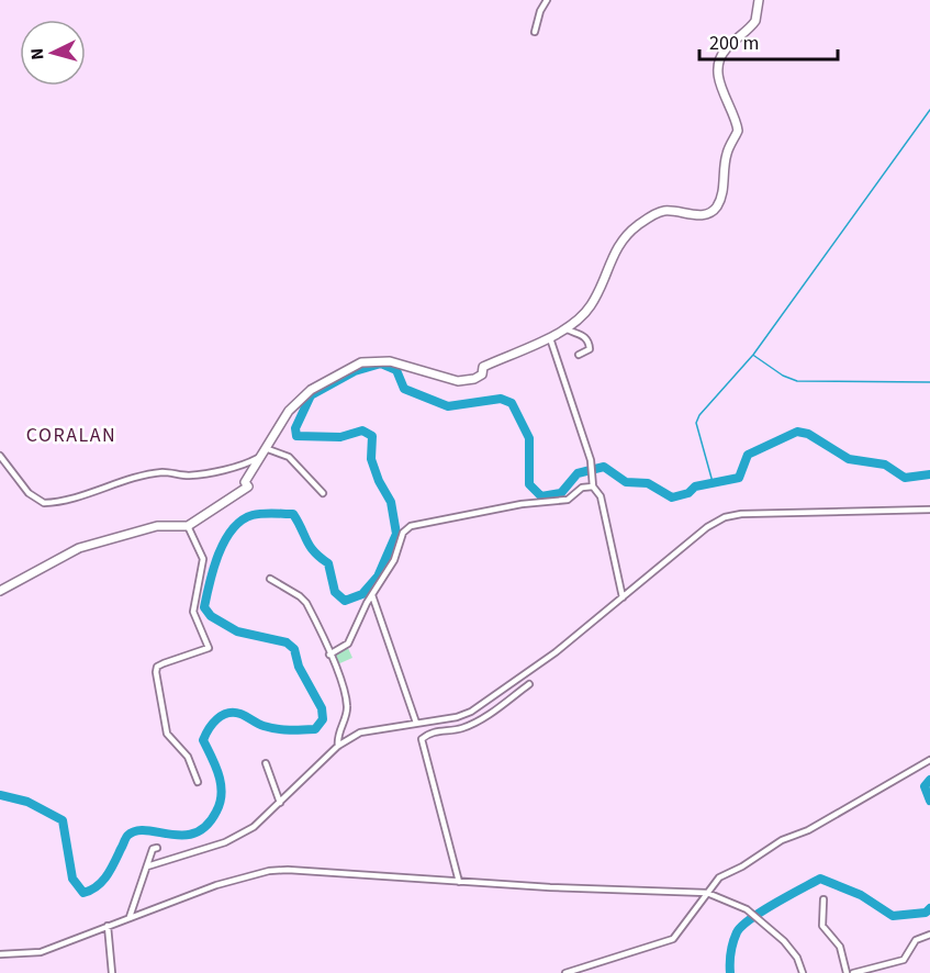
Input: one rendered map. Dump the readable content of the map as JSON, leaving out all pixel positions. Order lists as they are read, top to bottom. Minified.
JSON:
{"districts":["CORALAN"],"scale_bar":"200 m","north":"left"}
